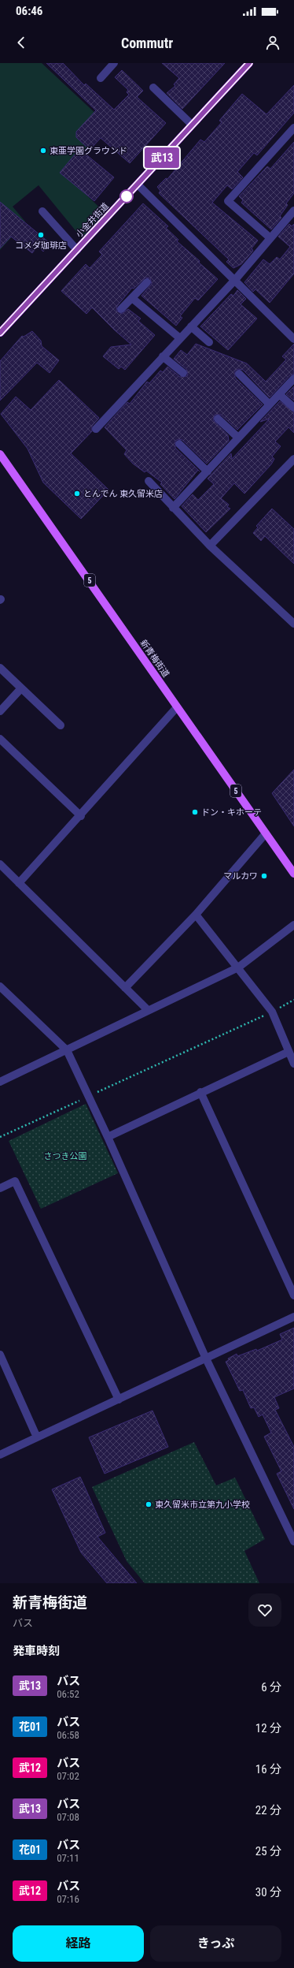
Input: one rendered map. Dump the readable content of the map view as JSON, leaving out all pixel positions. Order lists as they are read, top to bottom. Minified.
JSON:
{"streets":{"main road":["小金井街道","5","新青梅街道"]},"parks":["さつき公園"],"places":["東亜学園グラウンド","コメダ珈琲店","とんでん 東久留米店","ドン・キホーテ","マルカワ","東久留米市立第九小学校"],"lines":["bus line 武13"],"page":{"status":"06:46","header":"Commutr","on_map":"武13","heading":[["新青梅街道","バス"],"発車時刻"],"list":[{"mark":"武13","name":"バス","note":"06:52","value":"6 分"},{"mark":"花01","name":"バス","note":"06:58","value":"12 分"},{"mark":"武12","name":"バス","note":"07:02","value":"16 分"},{"mark":"武13","name":"バス","note":"07:08","value":"22 分"},{"mark":"花01","name":"バス","note":"07:11","value":"25 分"},{"mark":"武12","name":"バス","note":"07:16","value":"30 分"}],"buttons":["経路","きっぷ"]}}
